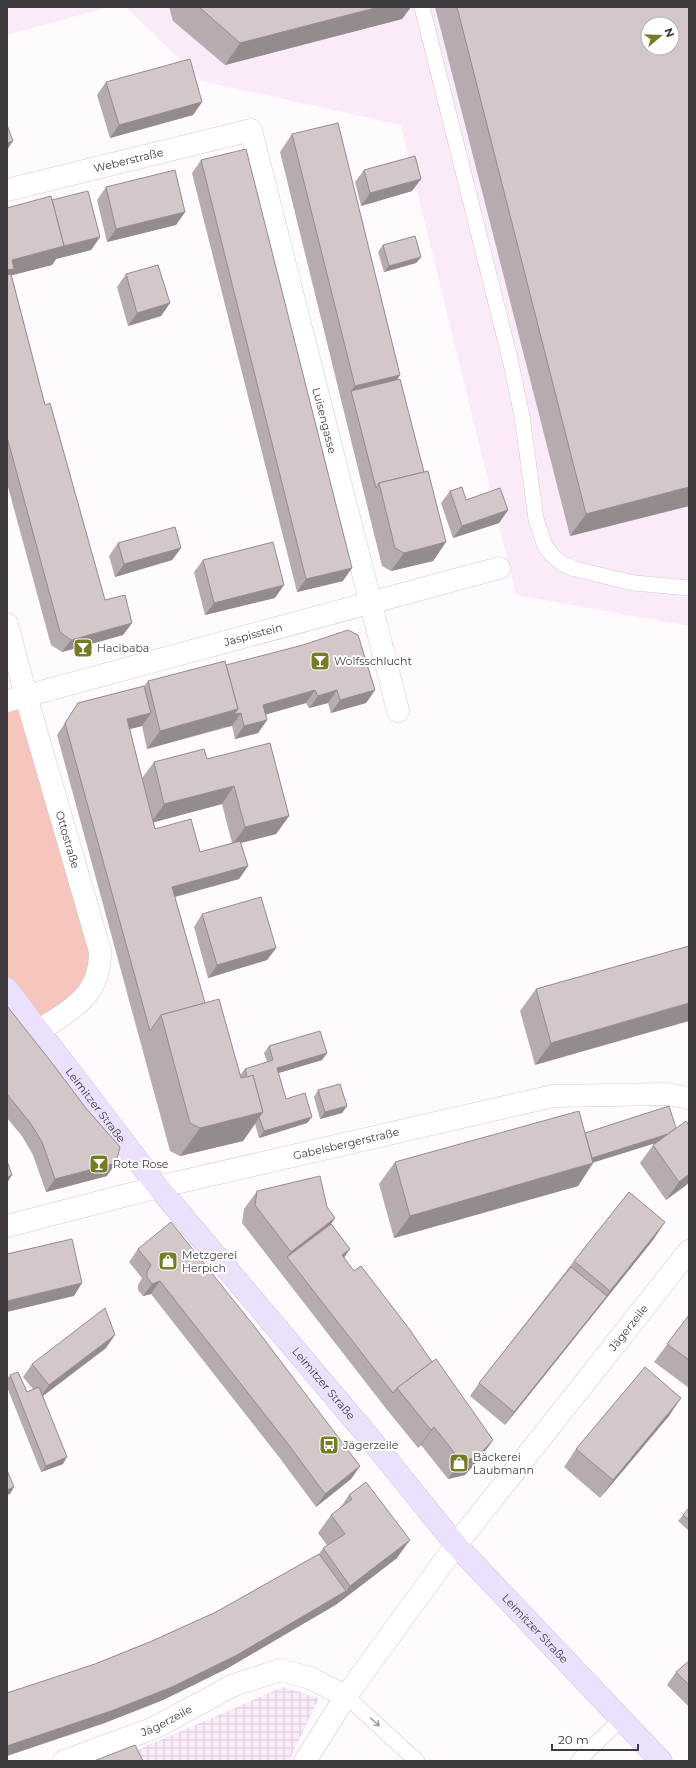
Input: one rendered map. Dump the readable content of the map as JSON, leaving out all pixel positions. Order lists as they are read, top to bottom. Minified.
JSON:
{"streets":{"street":["Weberstraße","Luisengasse","Jaspisstein","Ottostraße","Leimitzer Straße","Gabelsbergerstraße","Jägerzeile"]},"crossings":[["Weberstraße","Luisengasse"],["Luisengasse","Jaspisstein"],["Jaspisstein","Ottostraße"],["Ottostraße","Leimitzer Straße"],["Leimitzer Straße","Gabelsbergerstraße"],["Leimitzer Straße","Jägerzeile"]],"places":{"bar":["Hacibaba","Wolfsschlucht","Rote Rose"],"shop":["Metzgerei Herpich","Bäckerei Laubmann"],"bus stop":["Jägerzeile"]},"scale_bar":"20 m","north":"right"}
